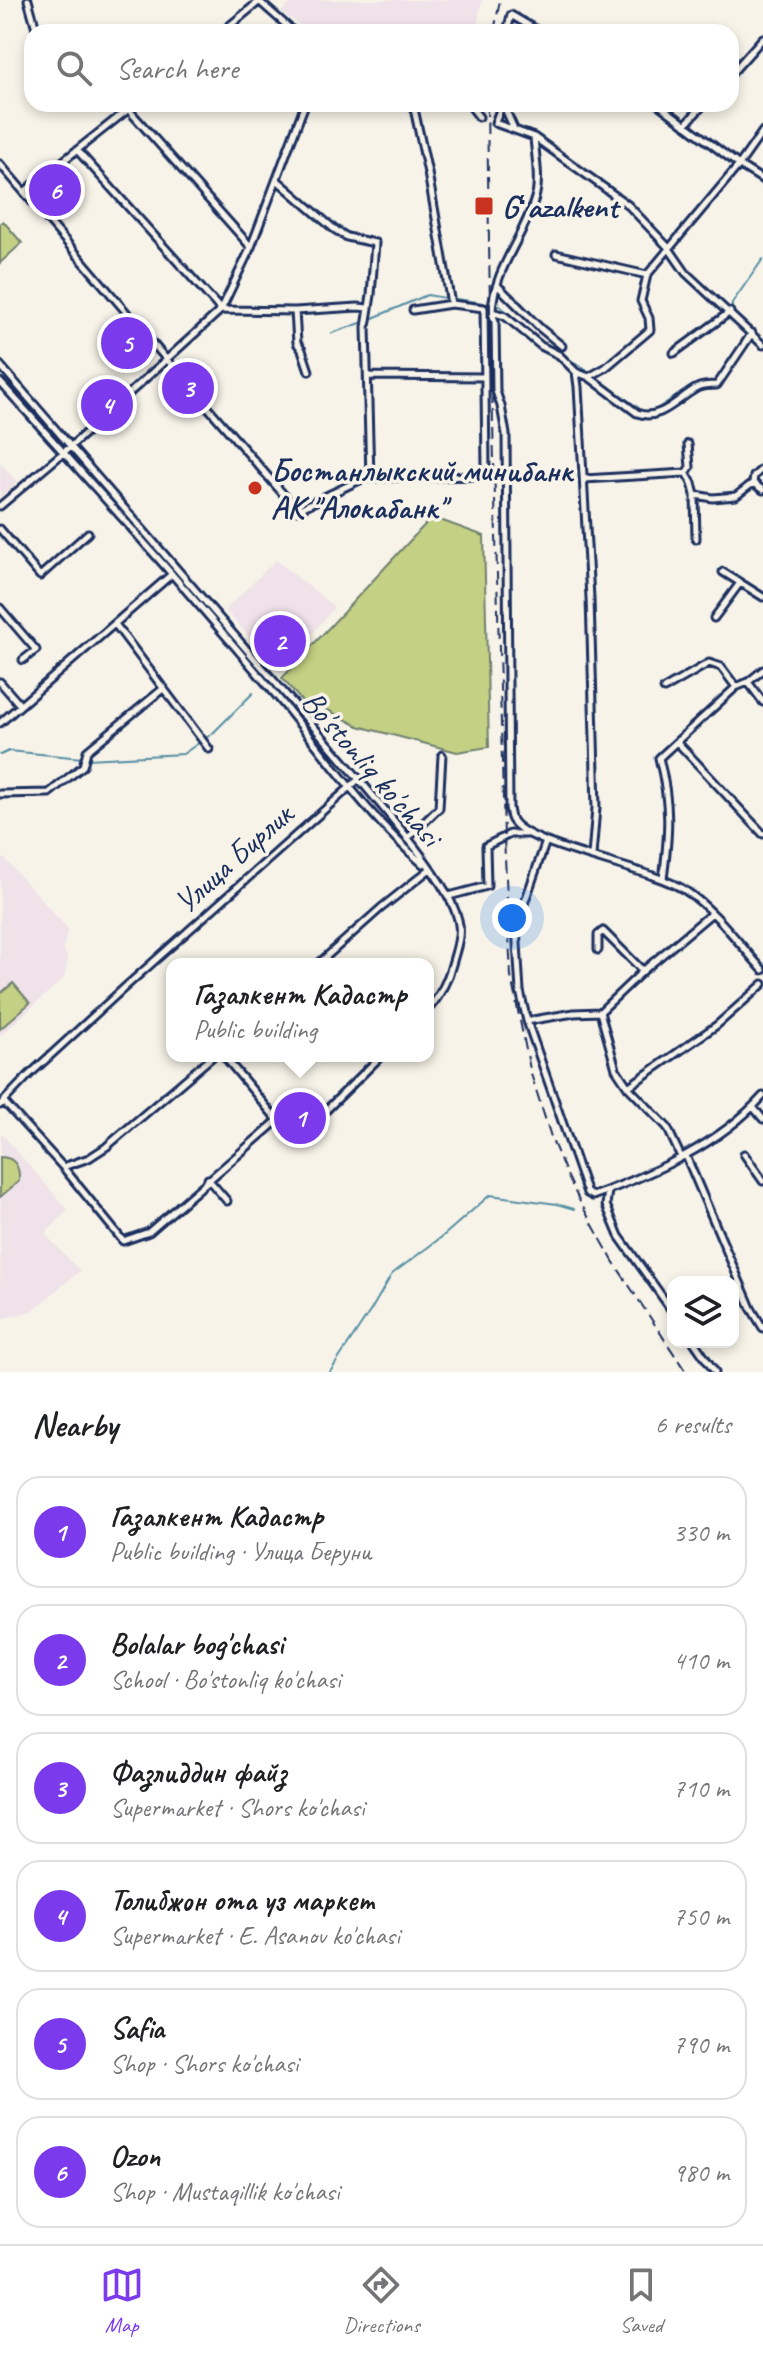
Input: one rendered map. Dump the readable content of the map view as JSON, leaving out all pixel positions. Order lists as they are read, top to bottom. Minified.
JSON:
{"streets":{"street":["Bo'stonliq ko'chasi","Улица Бирлик"]},"crossings":[["Bo'stonliq ko'chasi","Улица Бирлик"]],"places":{"transit":["Gʻazalkent"],"other":["Бостанлыкский минибанк АК \"Алокабанк\""]},"page":{"search":"Search here","pins":["6","5","3","4","2","1"],"popup":["Газалкент Кадастр","Public building"],"heading":["Nearby","6 results"],"list":[{"mark":"1","name":"Газалкент Кадастр","note":"Public building · Улица Беруни","value":"330 m"},{"mark":"2","name":"Bolalar bog'chasi","note":"School · Bo'stonliq ko'chasi","value":"410 m"},{"mark":"3","name":"Фазлиддин файз","note":"Supermarket · Shors ko'chasi","value":"710 m"},{"mark":"4","name":"Толибжон ота уз маркет","note":"Supermarket · E. Asanov ko'chasi","value":"750 m"},{"mark":"5","name":"Safia","note":"Shop · Shors ko'chasi","value":"790 m"},{"mark":"6","name":"Ozon","note":"Shop · Mustaqillik ko'chasi","value":"980 m"}],"nav":["Map","Directions","Saved"]}}
